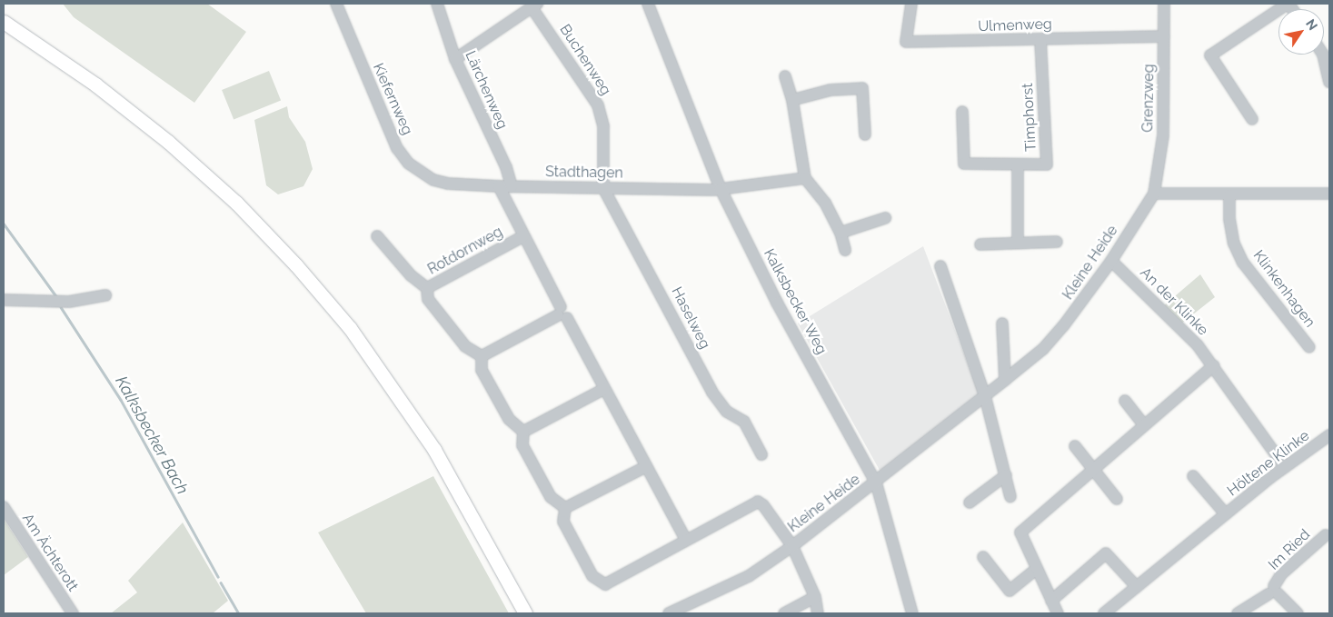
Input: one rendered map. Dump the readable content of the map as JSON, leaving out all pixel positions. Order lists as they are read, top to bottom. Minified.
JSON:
{"streets":{"street":["Ulmenweg","Buchenweg","Lärchenweg","Grenzweg","Kiefernweg","Timphorst","Stadthagen","Rotdornweg","Kleine Heide","Klinkenhagen","Kalksbecker Weg","An der Klinke","Haselweg","Höltene Klinke","Im Ried","Am Ächterott"]},"crossings":[["Ulmenweg","Grenzweg"],["Ulmenweg","Timphorst"],["Buchenweg","Stadthagen"],["Buchenweg","Haselweg"],["Lärchenweg","Stadthagen"],["Grenzweg","Kleine Heide"],["Kiefernweg","Stadthagen"],["Stadthagen","Rotdornweg"],["Stadthagen","Kalksbecker Weg"],["Stadthagen","Haselweg"],["Kleine Heide","Kalksbecker Weg"],["Kleine Heide","An der Klinke"],["An der Klinke","Höltene Klinke"]],"water":["Kalksbecker Bach"],"north":"top right"}
